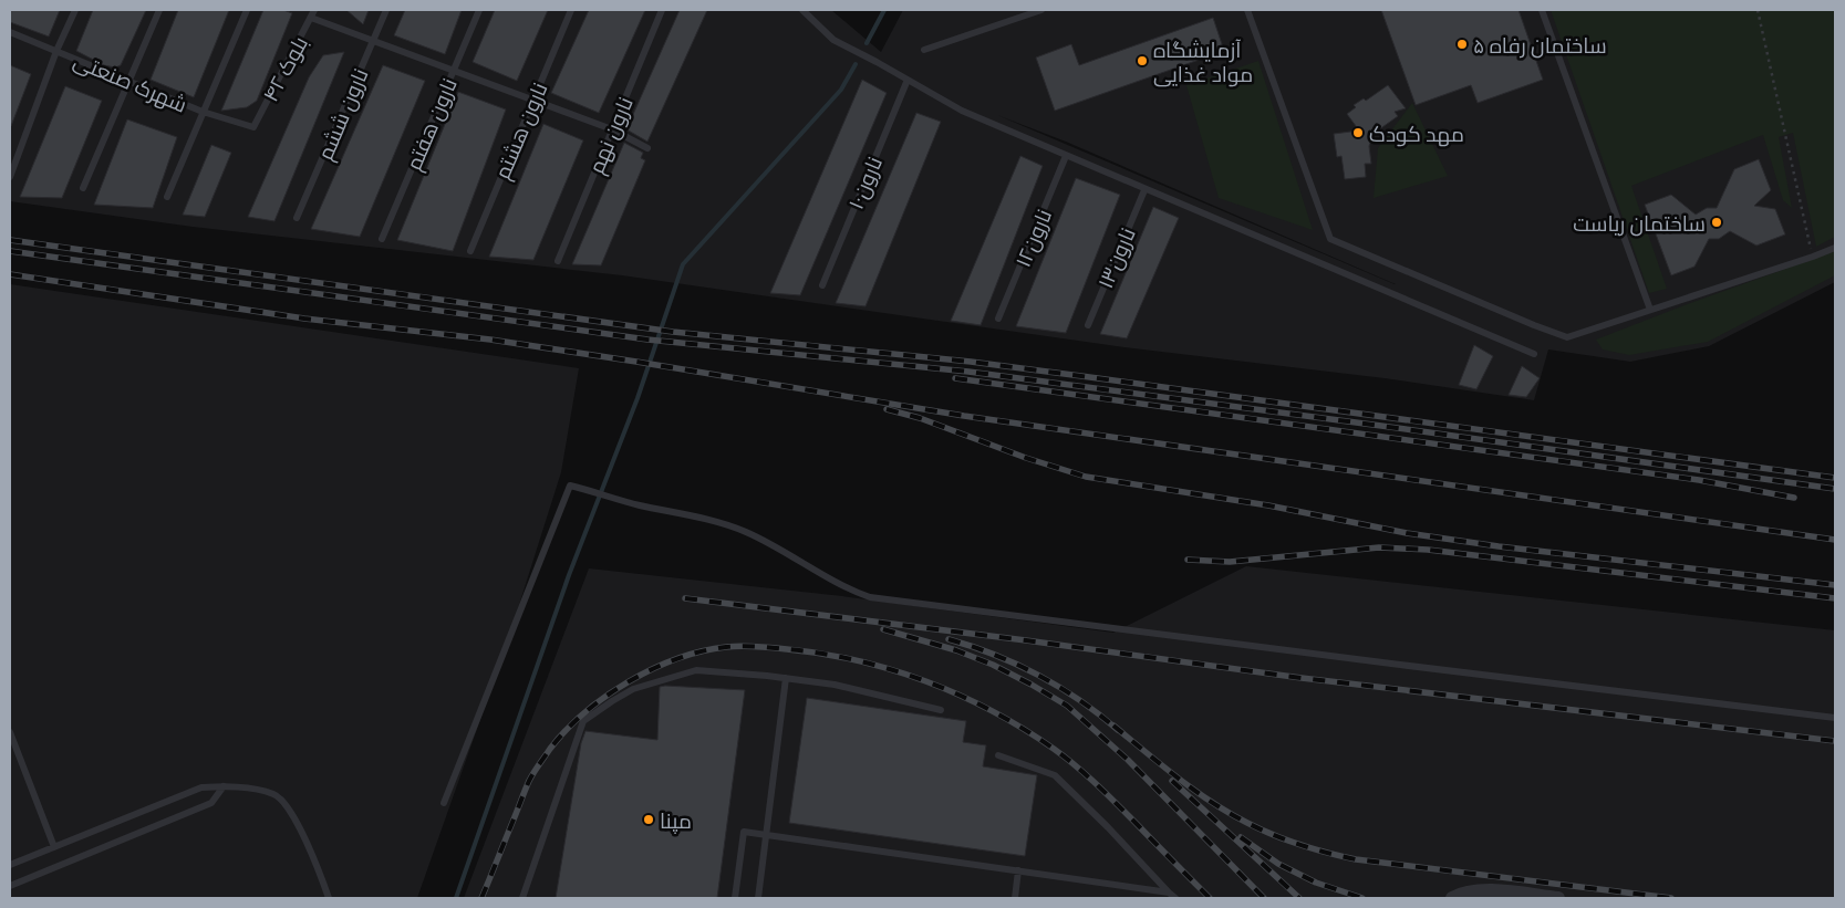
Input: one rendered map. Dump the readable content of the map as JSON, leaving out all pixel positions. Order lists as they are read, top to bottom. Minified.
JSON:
{"streets":{"lane":["بلوک ۴۲","شهرک صنعتی","نارون ششم","نارون هفتم","نارون هشتم","نارون نهم","نارون۱۰","نارون۱۲","نارون۱۳"]},"crossings":[["بلوک ۴۲","شهرک صنعتی"]],"places":["۵ ساختمان رفاه","آزمایشگاه مواد غذایی","مهد کودک","ساختمان ریاست","مپنا"]}
